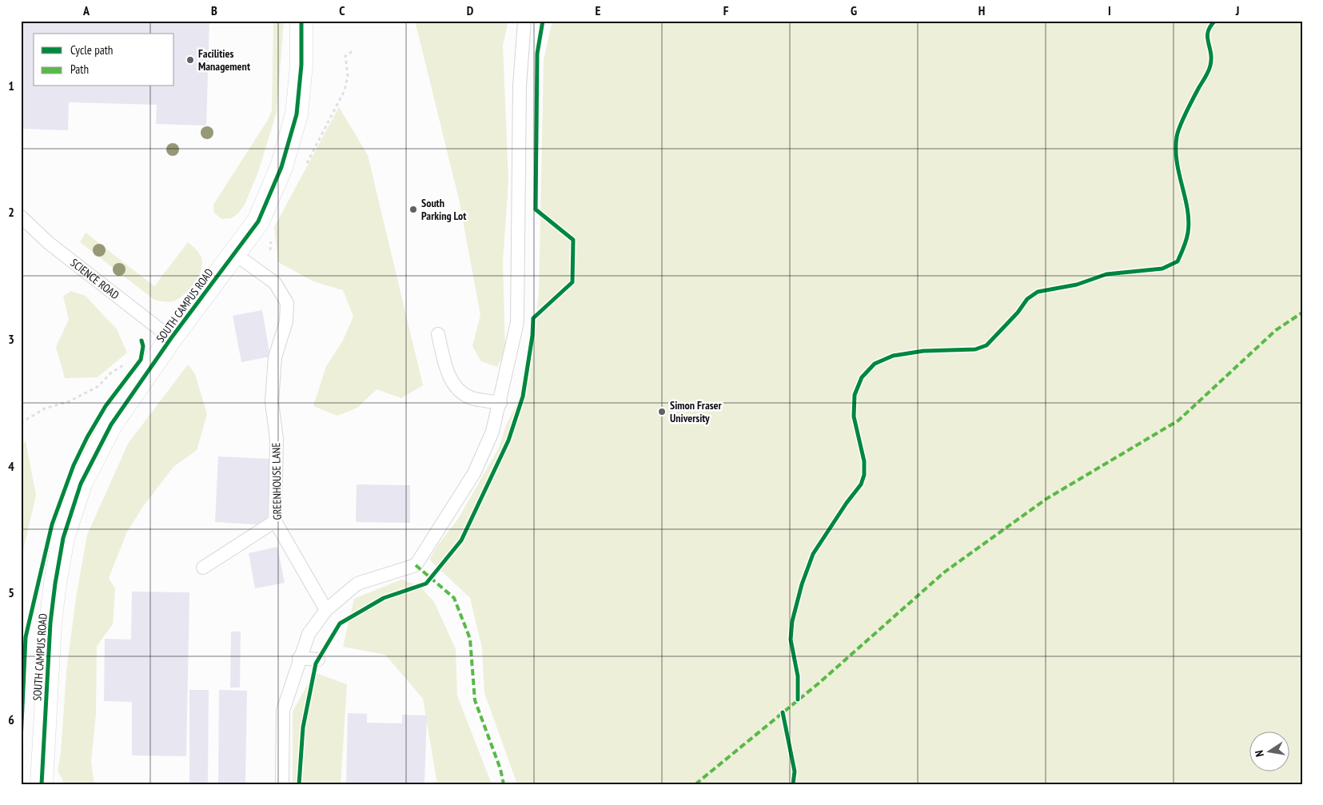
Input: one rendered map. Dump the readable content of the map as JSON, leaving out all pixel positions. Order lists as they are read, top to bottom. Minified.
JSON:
{"streets":{"street":["SOUTH CAMPUS ROAD"],"lane":["SCIENCE ROAD","GREENHOUSE LANE"]},"crossings":[["SCIENCE ROAD","SOUTH CAMPUS ROAD"],["SOUTH CAMPUS ROAD","GREENHOUSE LANE"]],"places":["Facilities Management","South Parking Lot","Simon Fraser University"],"legend":["Cycle path","Path"],"north":"left","grid":{"columns":["A","B","C","D","E","F","G","H","I","J"],"rows":["1","2","3","4","5","6"]}}
